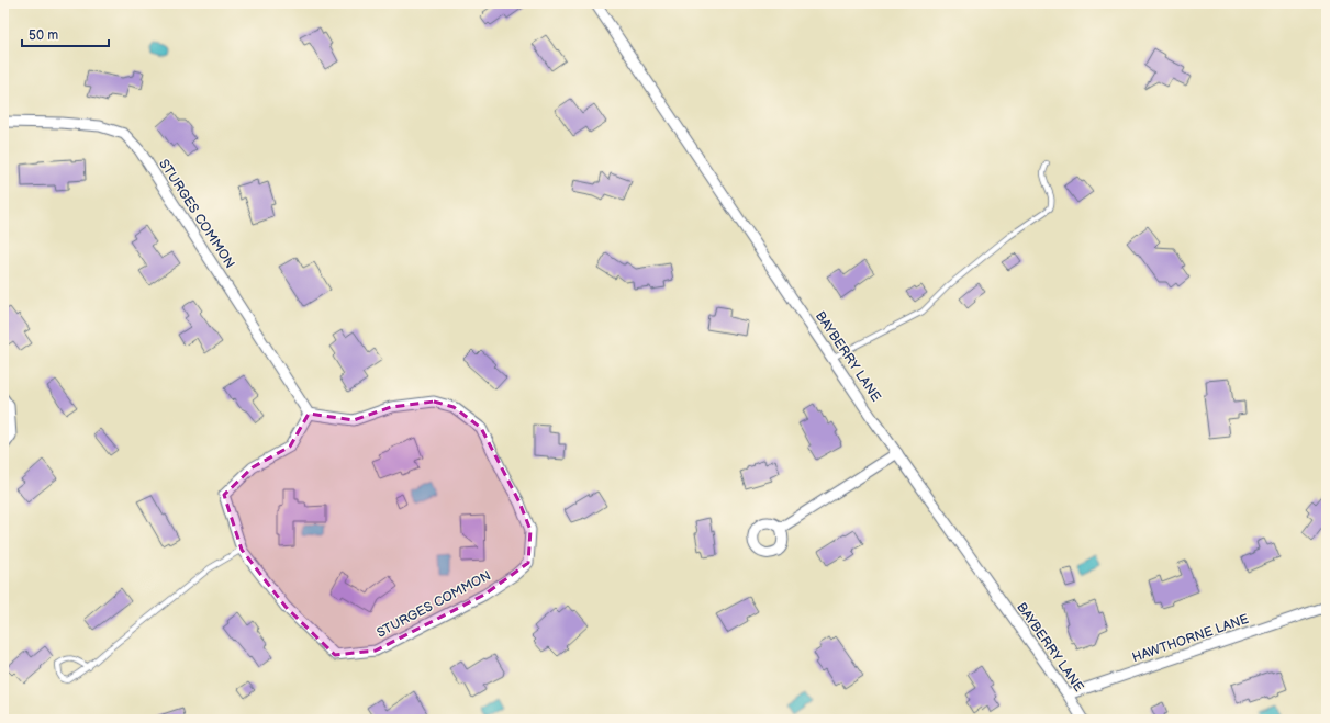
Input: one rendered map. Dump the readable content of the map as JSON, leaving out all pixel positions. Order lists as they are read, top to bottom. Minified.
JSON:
{"streets":{"street":["STURGES COMMON","BAYBERRY LANE","HAWTHORNE LANE"]},"crossings":[["BAYBERRY LANE","HAWTHORNE LANE"]],"scale_bar":"50 m"}
